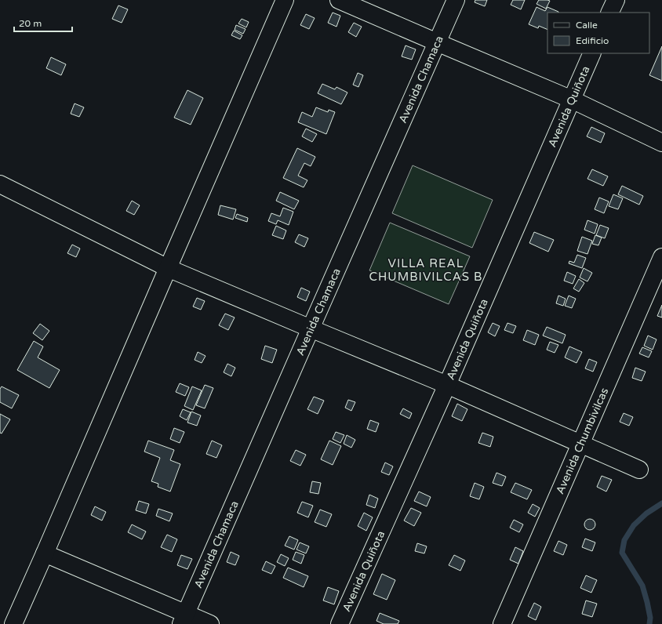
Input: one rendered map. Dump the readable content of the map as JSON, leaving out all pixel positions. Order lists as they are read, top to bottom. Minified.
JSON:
{"streets":{"street":["Avenida Chamaca","Avenida Quiñota","Avenida Chumbivilcas"]},"districts":["VILLA REAL CHUMBIVILCAS B"],"legend":["Calle","Edificio"],"scale_bar":"20 m"}
